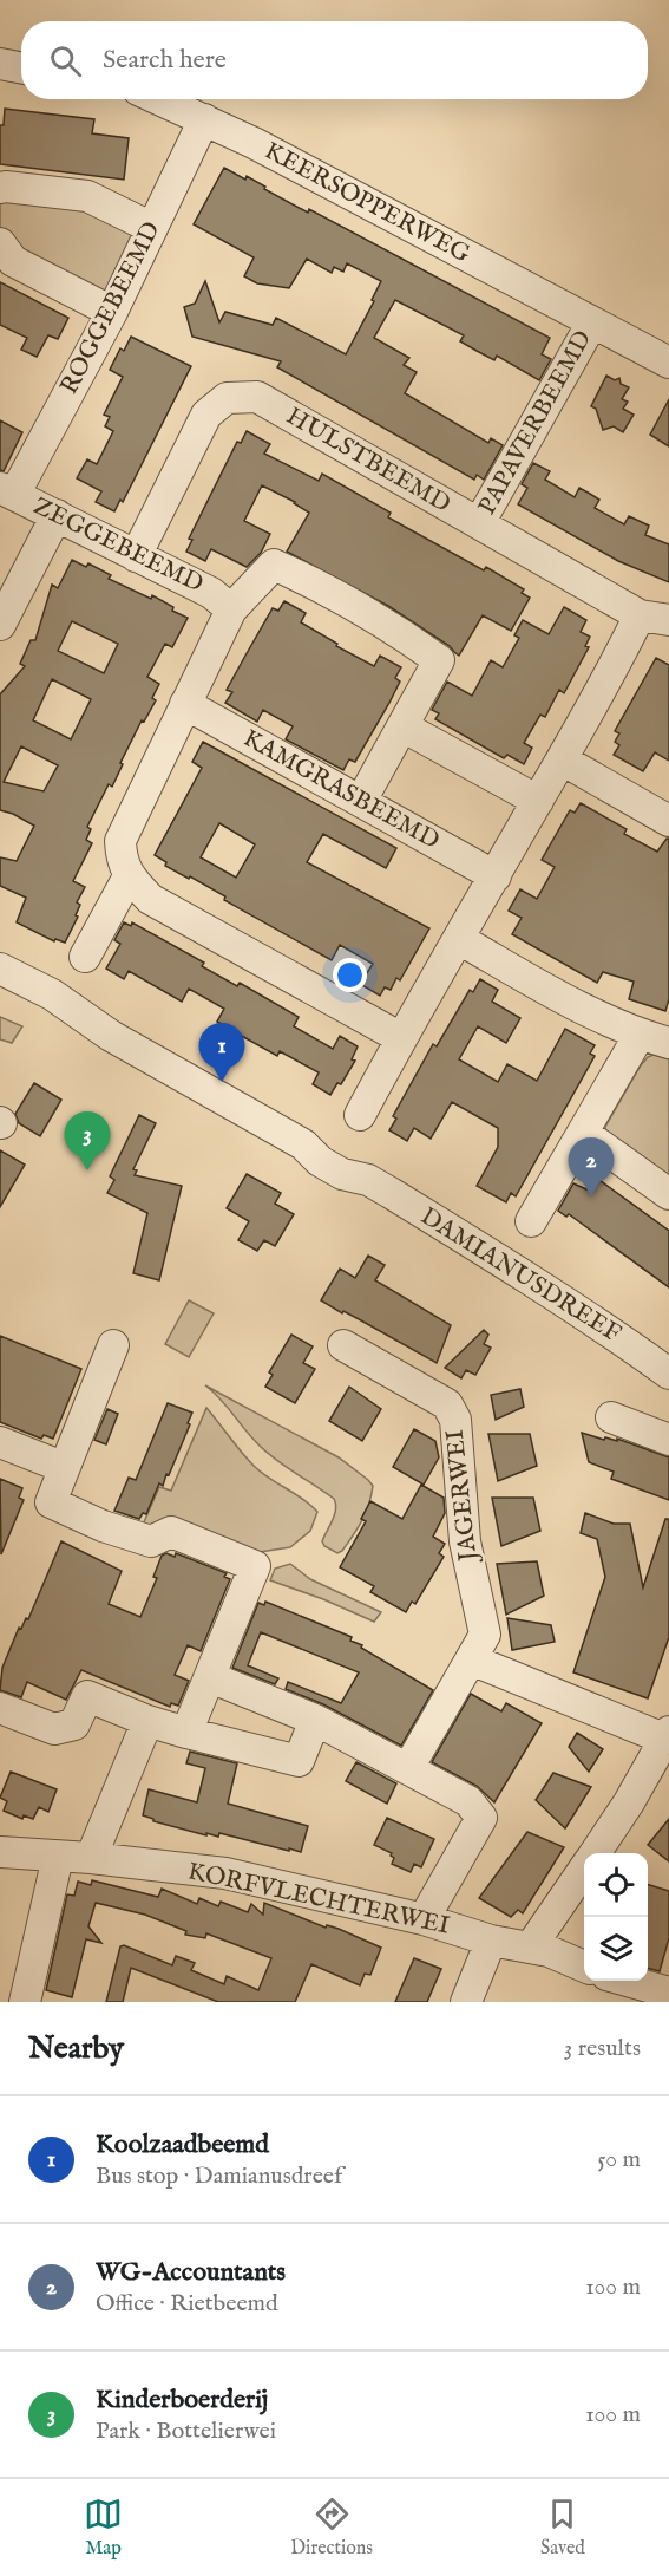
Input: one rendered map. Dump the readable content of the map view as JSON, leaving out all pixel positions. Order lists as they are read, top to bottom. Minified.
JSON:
{"streets":{"street":["KEERSOPPERWEG","ROGGEBEEMD","PAPAVERBEEMD","HULSTBEEMD","ZEGGEBEEMD","KAMGRASBEEMD","DAMIANUSDREEF","JAGERWEI","KORFVLECHTERWEI"]},"crossings":[["KEERSOPPERWEG","ROGGEBEEMD"],["KEERSOPPERWEG","PAPAVERBEEMD"],["ROGGEBEEMD","ZEGGEBEEMD"],["PAPAVERBEEMD","HULSTBEEMD"],["HULSTBEEMD","ZEGGEBEEMD"]],"page":{"search":"Search here","pins":["1","3","2"],"heading":["Nearby","3 results"],"list":[{"mark":"1","name":"Koolzaadbeemd","note":"Bus stop · Damianusdreef","value":"50 m"},{"mark":"2","name":"WG-Accountants","note":"Office · Rietbeemd","value":"100 m"},{"mark":"3","name":"Kinderboerderij","note":"Park · Bottelierwei","value":"100 m"}],"nav":["Map","Directions","Saved"]}}
